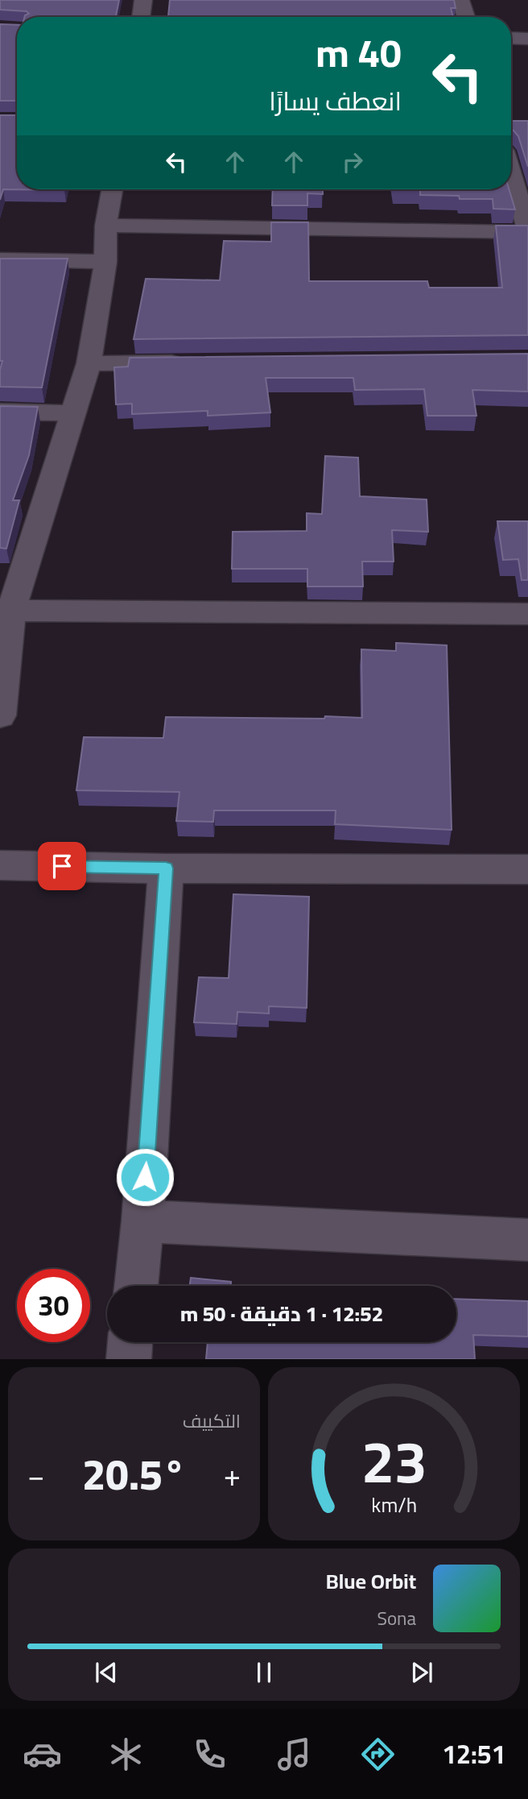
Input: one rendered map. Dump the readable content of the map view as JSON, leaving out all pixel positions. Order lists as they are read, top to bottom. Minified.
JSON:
{"page":{"turn":["40 m","انعطف يسارًا"],"limit":"30","trip":"12:52 · 1 دقيقة · 50 m","tile":"التكييف","heat":["−","20.5°","+"],"song":["Blue Orbit","Sona"],"tabs":"12:51","gauge":["23","km/h"]}}
